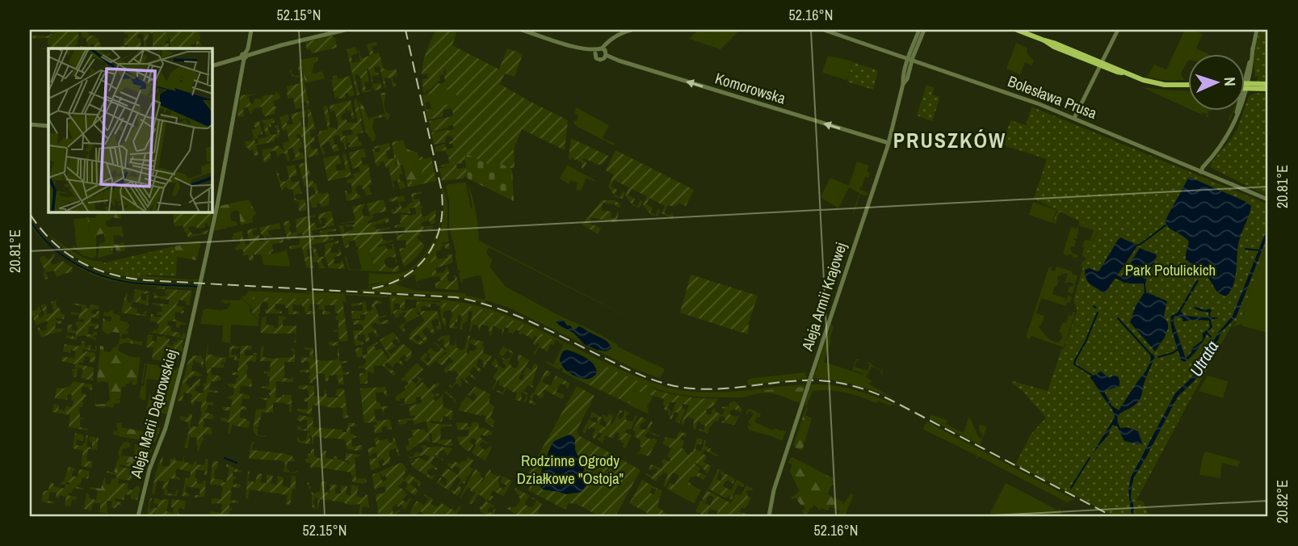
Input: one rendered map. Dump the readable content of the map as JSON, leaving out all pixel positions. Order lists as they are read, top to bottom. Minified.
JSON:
{"streets":{"street":["Komorowska","Bolesława Prusa","Aleja Armii Krajowej","Aleja Marii Dąbrowskiej"]},"crossings":[["Komorowska","Aleja Armii Krajowej"],["Bolesława Prusa","Aleja Armii Krajowej"]],"one_way":["Komorowska"],"districts":["PRUSZKÓW"],"water":["Utrata"],"parks":["Park Potulickich","Rodzinne Ogrody Działkowe \"Ostoja\""],"north":"right","coordinates":["52.15°N","52.16°N","20.81°E","20.82°E"]}
